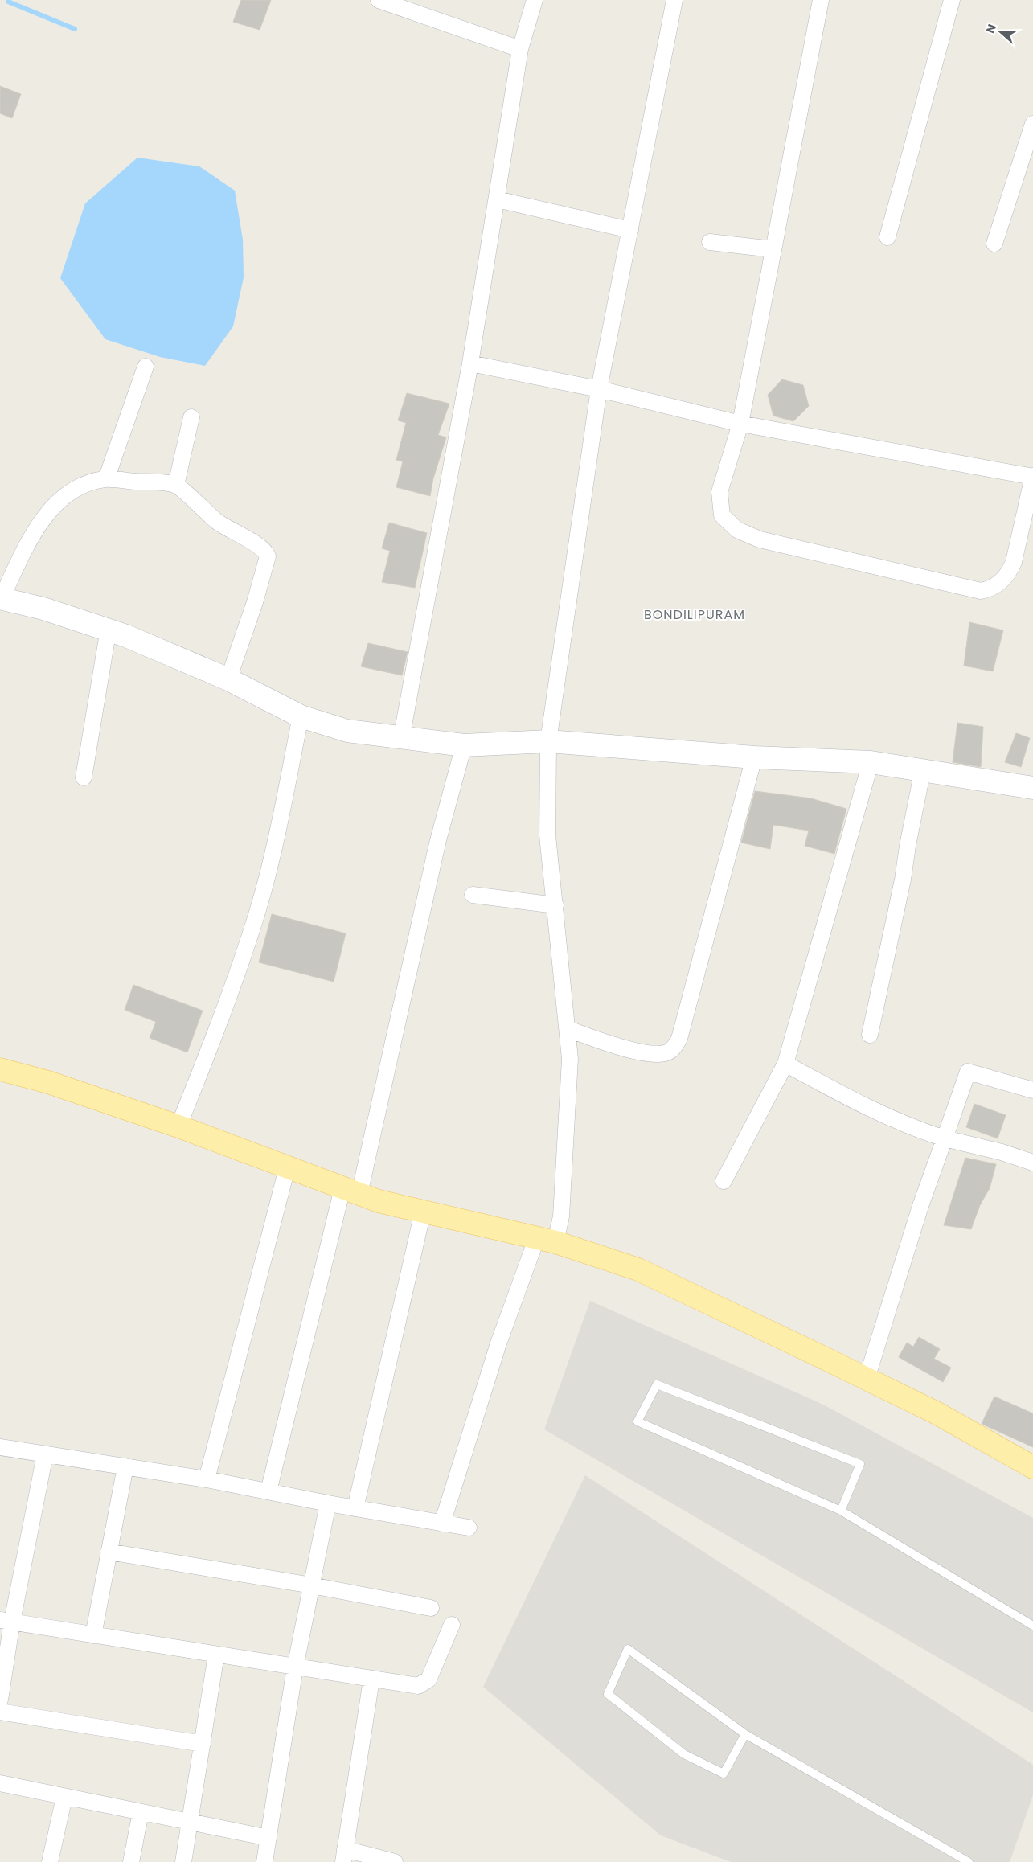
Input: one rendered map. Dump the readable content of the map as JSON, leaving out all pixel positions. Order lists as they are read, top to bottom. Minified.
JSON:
{"districts":["BONDILIPURAM"],"north":"left"}
